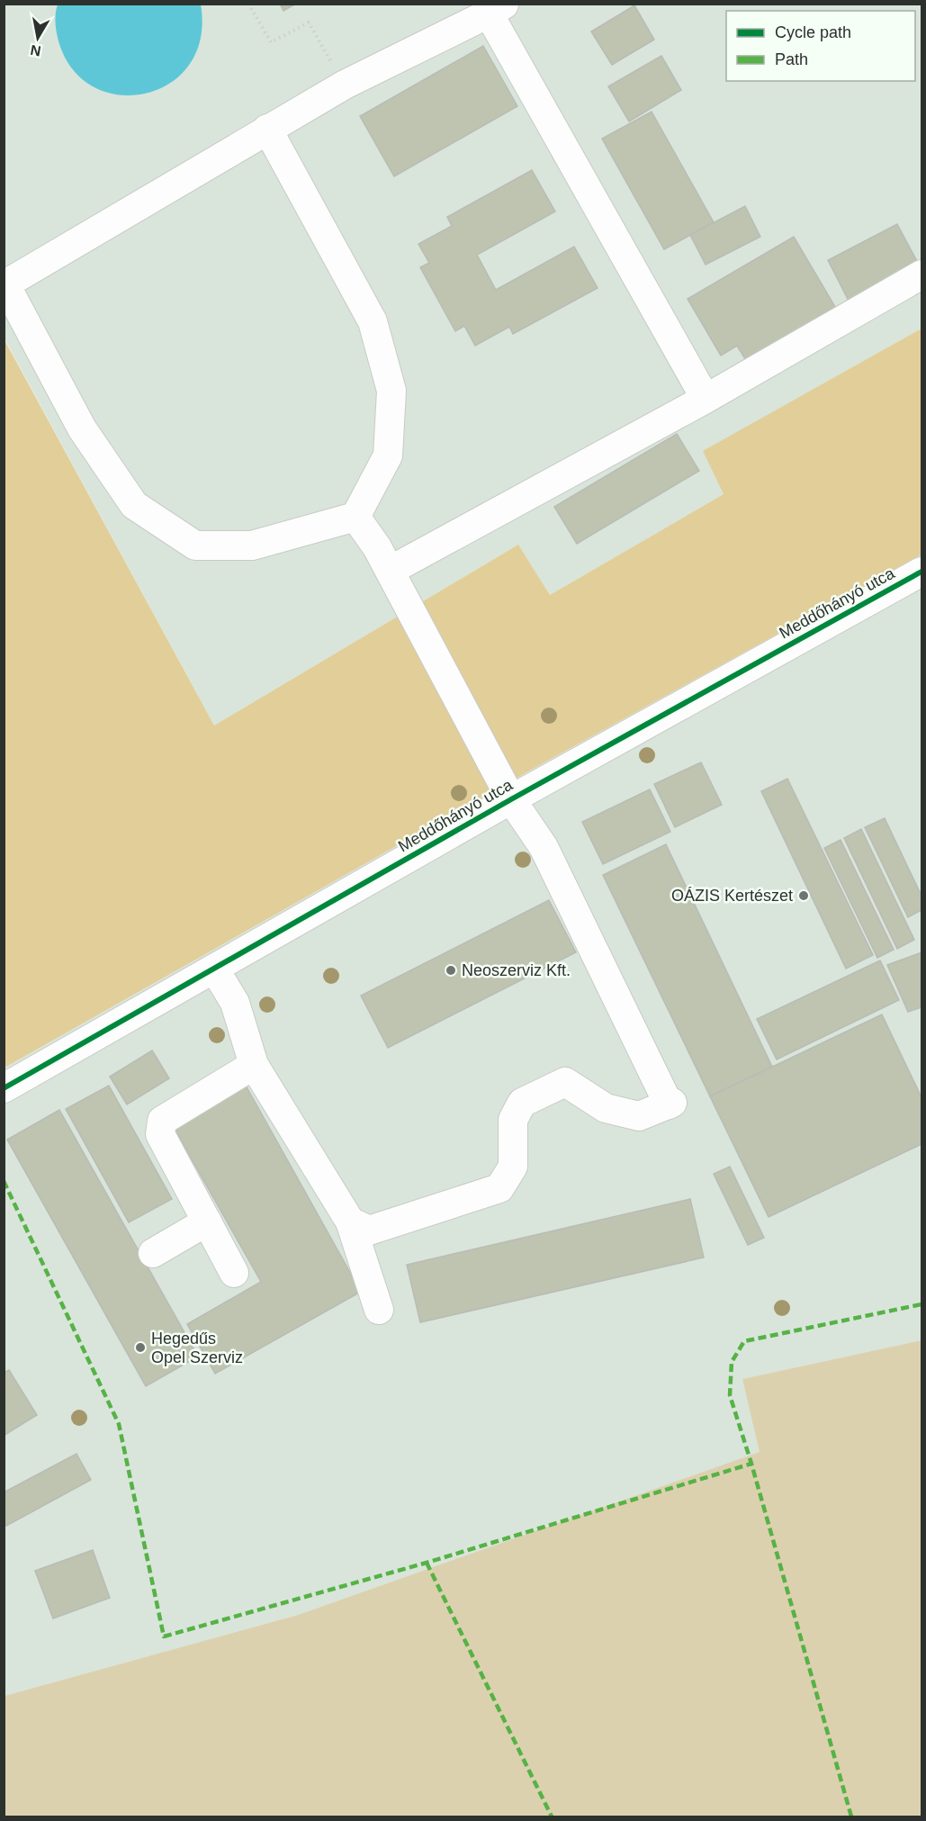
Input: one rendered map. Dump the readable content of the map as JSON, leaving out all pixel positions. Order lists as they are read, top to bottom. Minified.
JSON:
{"streets":{"street":["Meddőhányó utca"]},"places":["OÁZIS Kertészet","Neoszerviz Kft.","Hegedűs Opel Szerviz"],"legend":["Cycle path","Path"],"north":"bottom"}
